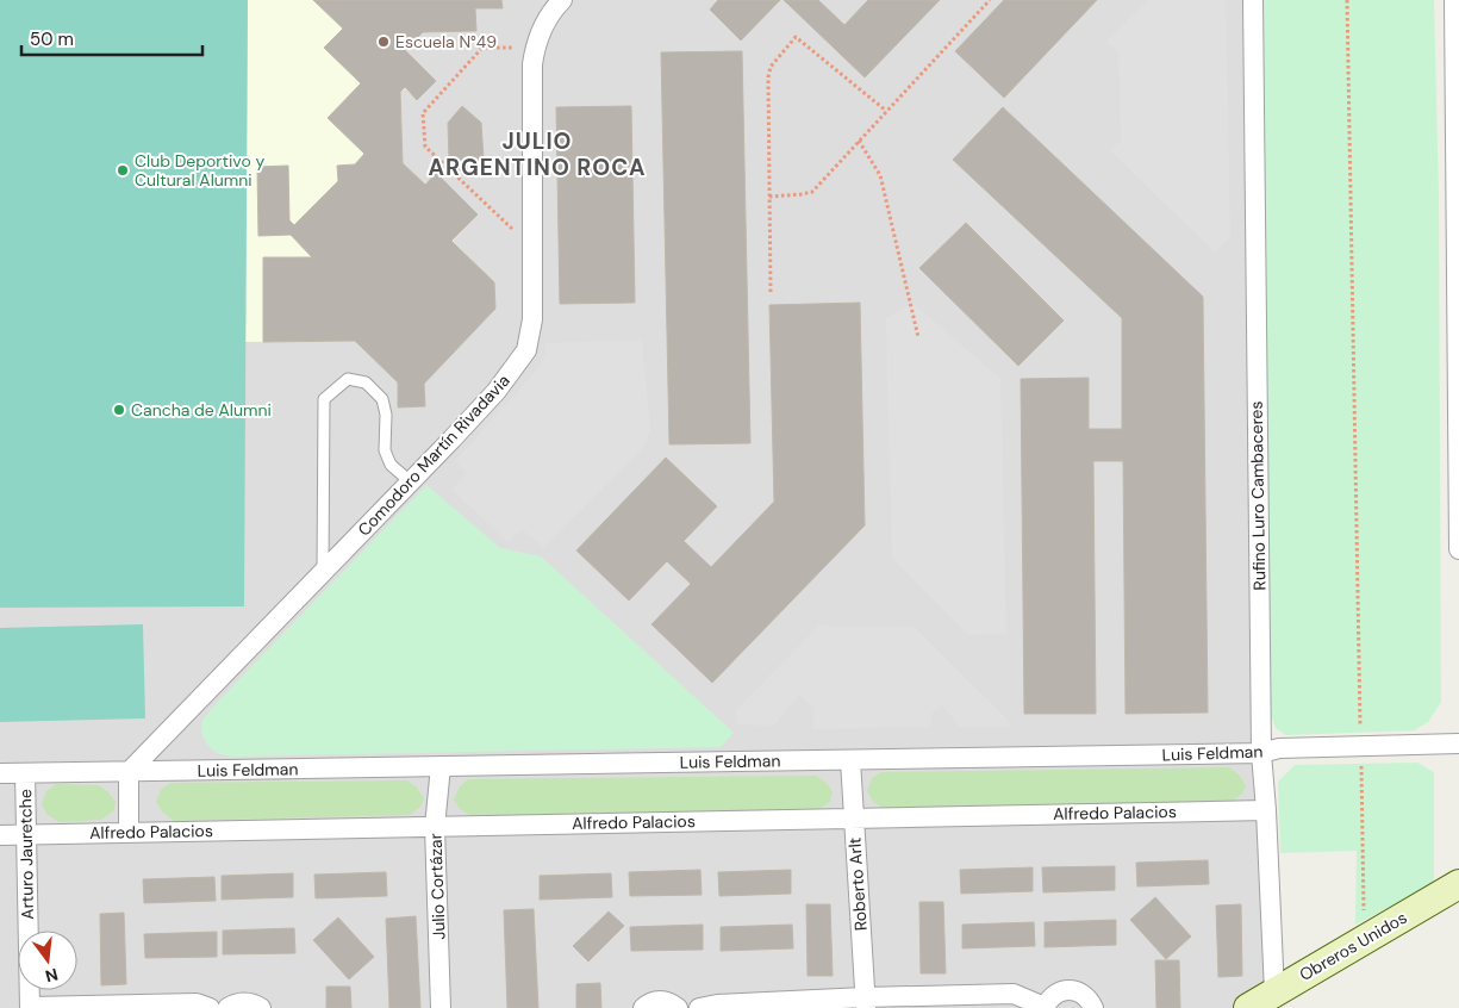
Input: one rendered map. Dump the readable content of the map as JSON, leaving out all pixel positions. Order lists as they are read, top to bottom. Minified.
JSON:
{"streets":{"street":["Comodoro Martín Rivadavia","Rufino Luro Cambaceres","Luis Feldman","Alfredo Palacios","Arturo Jauretche","Roberto Arlt","Julio Cortázar","Obreros Unidos"]},"crossings":[["Comodoro Martín Rivadavia","Luis Feldman"],["Rufino Luro Cambaceres","Luis Feldman"],["Rufino Luro Cambaceres","Alfredo Palacios"],["Rufino Luro Cambaceres","Obreros Unidos"],["Luis Feldman","Arturo Jauretche"],["Luis Feldman","Roberto Arlt"],["Luis Feldman","Julio Cortázar"],["Alfredo Palacios","Arturo Jauretche"],["Alfredo Palacios","Roberto Arlt"],["Alfredo Palacios","Julio Cortázar"]],"districts":["JULIO ARGENTINO ROCA"],"places":["Escuela N°49","Club Deportivo y Cultural Alumni","Cancha de Alumni"],"scale_bar":"50 m","north":"bottom"}
